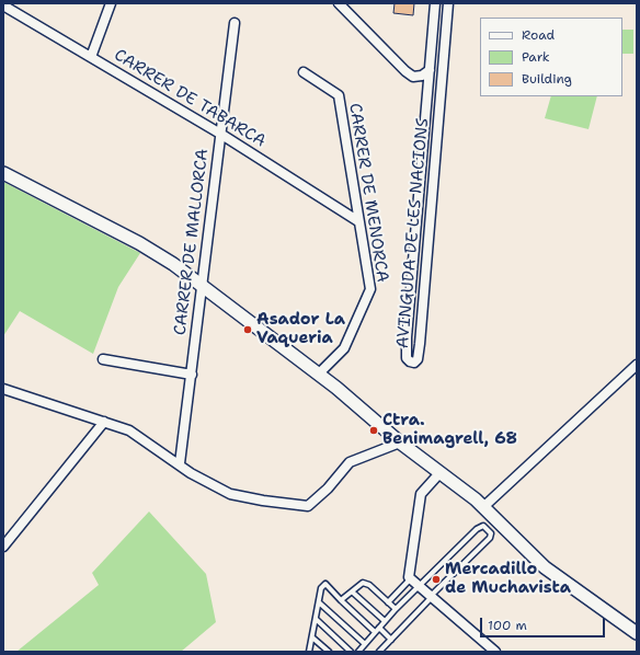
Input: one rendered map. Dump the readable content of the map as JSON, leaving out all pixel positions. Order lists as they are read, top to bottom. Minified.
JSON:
{"streets":{"street":["CARRER DE TABARCA","CARRER DE MENORCA","AVINGUDA DE LES NACIONS","CARRER DE MALLORCA"]},"crossings":[["CARRER DE TABARCA","CARRER DE MENORCA"],["CARRER DE TABARCA","CARRER DE MALLORCA"]],"places":["Asador La Vaqueria","Ctra. Benimagrell, 68","Mercadillo de Muchavista"],"legend":["Road","Park","Building"],"scale_bar":"100 m"}
